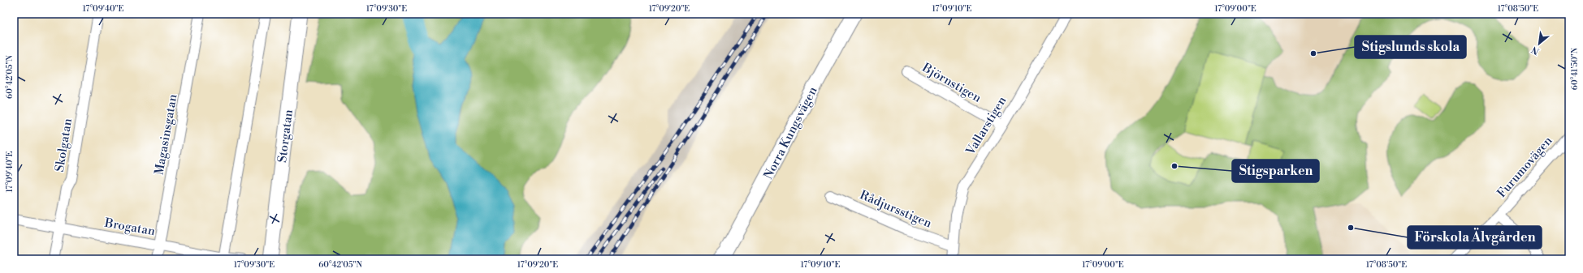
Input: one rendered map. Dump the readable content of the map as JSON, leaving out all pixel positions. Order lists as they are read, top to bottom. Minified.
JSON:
{"streets":{"street":["Björnstigen","Vallarstigen","Norra Kungsvägen","Magasinsgatan","Storgatan","Skolgatan","Furumovägen","Rådjursstigen","Brogatan"]},"crossings":[["Björnstigen","Vallarstigen"],["Vallarstigen","Rådjursstigen"],["Magasinsgatan","Brogatan"],["Skolgatan","Brogatan"]],"places":["Stigslunds skola","Stigsparken","Förskola Älvgården"],"north":"bottom left","coordinates":["17°09'40\"E","17°09'30\"E","17°09'20\"E","17°09'10\"E","17°09'00\"E","17°08'50\"E","60°41'50\"N","60°42'05\"N"]}
